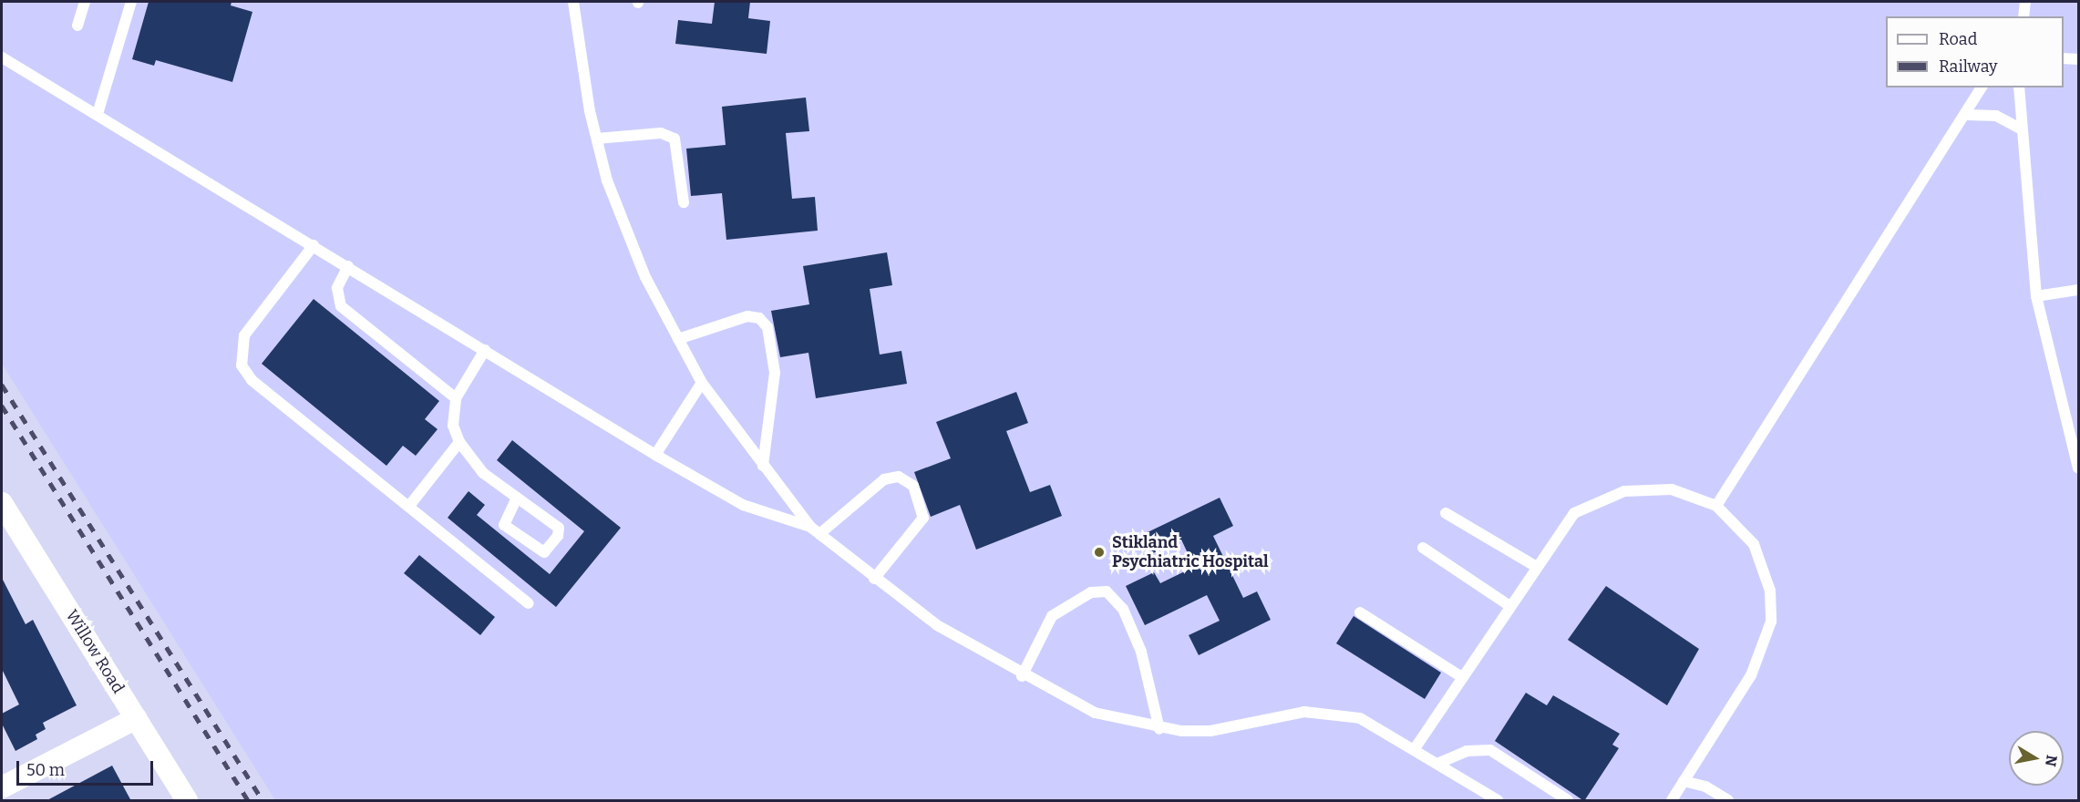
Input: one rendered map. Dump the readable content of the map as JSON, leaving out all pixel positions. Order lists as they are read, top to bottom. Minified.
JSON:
{"streets":{"street":["Willow Road"]},"places":["Stikland Psychiatric Hospital"],"legend":["Road","Railway"],"scale_bar":"50 m","north":"right"}
